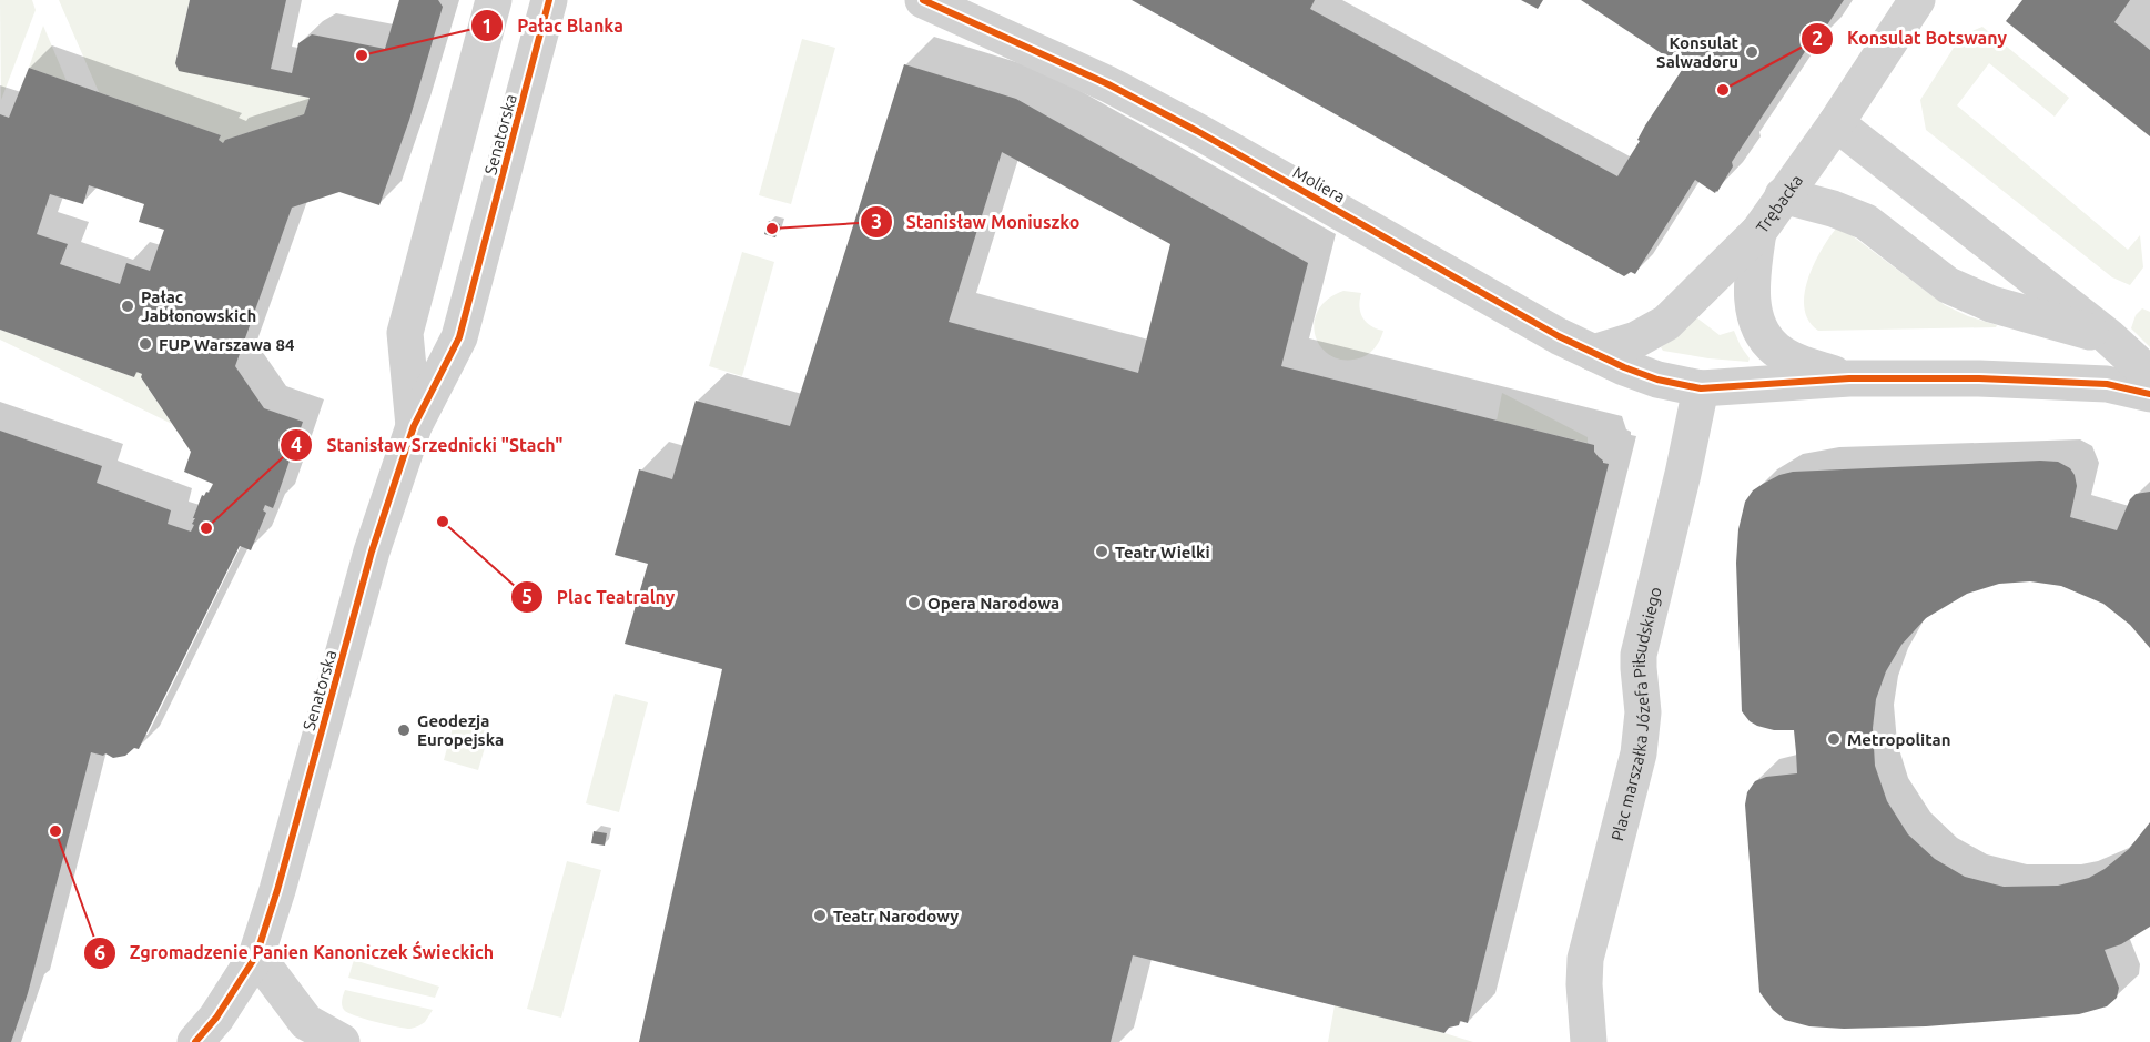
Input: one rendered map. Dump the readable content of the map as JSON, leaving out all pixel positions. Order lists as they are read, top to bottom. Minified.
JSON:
{"streets":{"street":["Senatorska","Moliera","Trębacka","Plac marszałka Józefa Piłsudskiego"]},"crossings":[["Moliera","Trębacka"],["Moliera","Plac marszałka Józefa Piłsudskiego"]],"places":["Konsulat Salwadoru","Pałac Blanka","Konsulat Botswany","Stanisław Moniuszko","Pałac Jabłonowskich","FUP Warszawa 84","Plac Teatralny","Stanisław Srzednicki \"Stach\"","Teatr Wielki","Opera Narodowa","Geodezja Europejska","Metropolitan","Zgromadzenie Panien Kanoniczek Świeckich","Teatr Narodowy"]}
